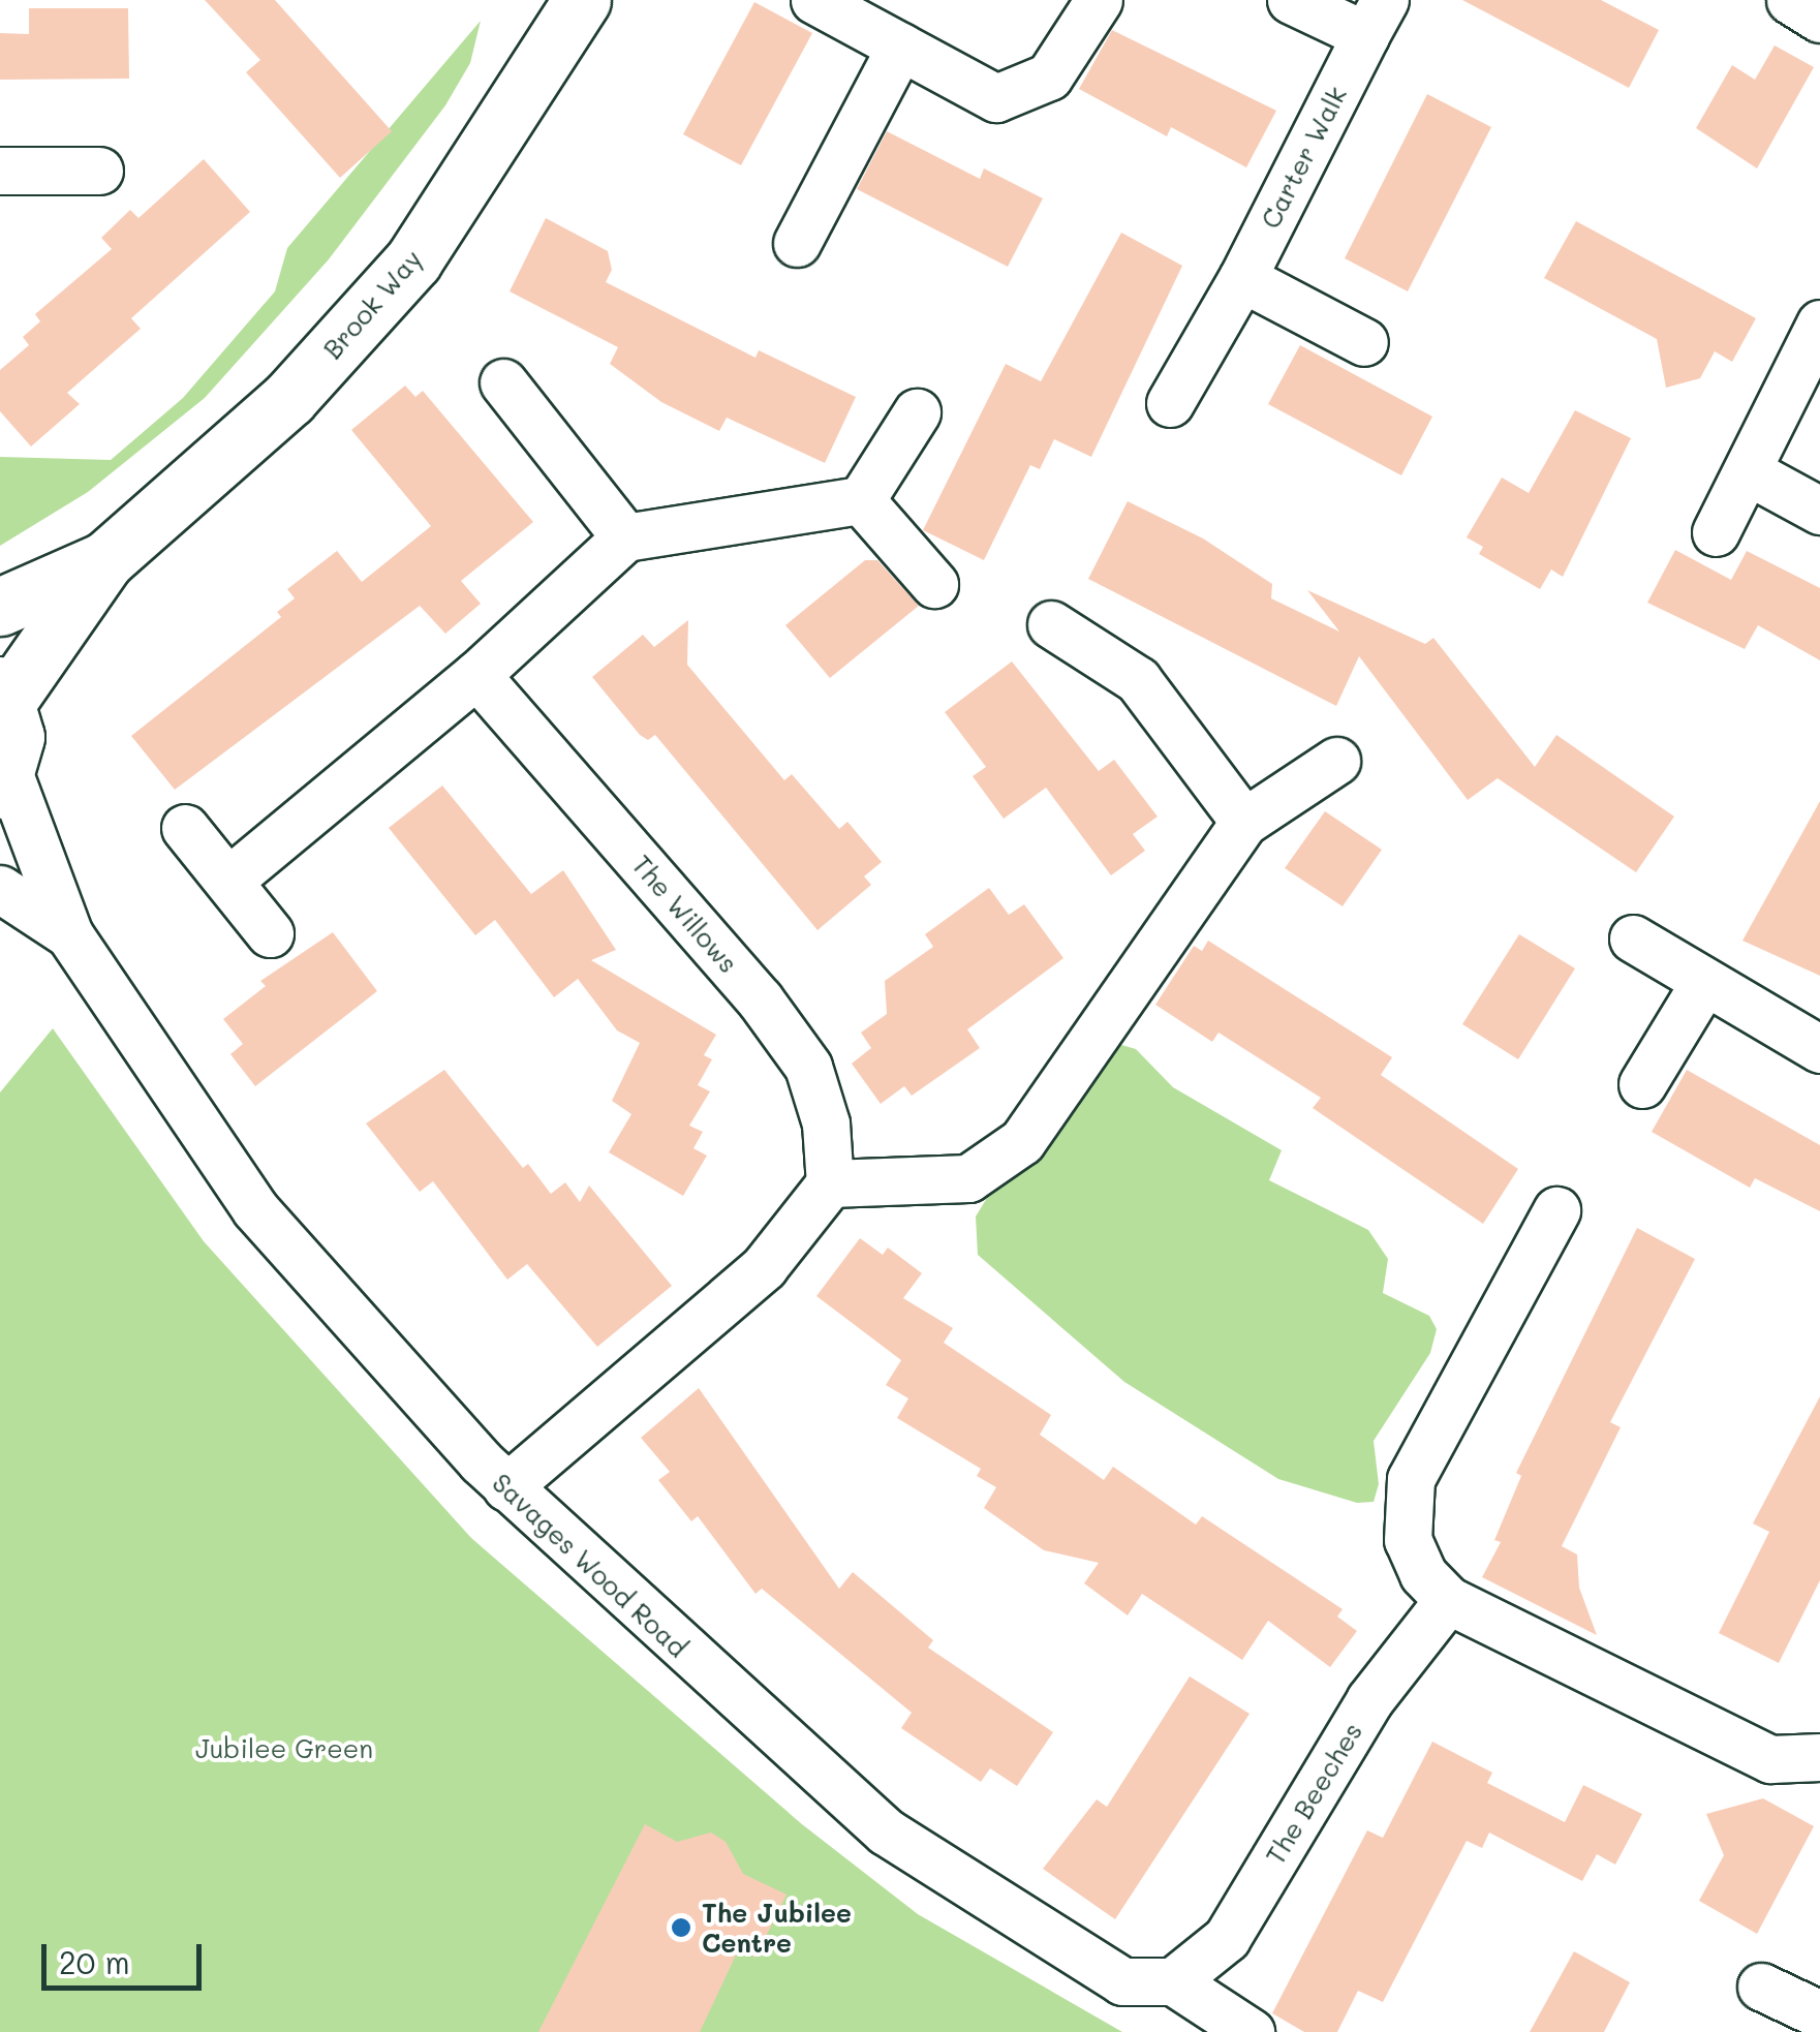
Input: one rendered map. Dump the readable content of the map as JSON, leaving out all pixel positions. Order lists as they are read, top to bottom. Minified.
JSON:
{"streets":{"street":["Carter Walk","Brook Way","The Willows","Savages Wood Road","The Beeches"]},"crossings":[["Savages Wood Road","The Beeches"]],"parks":["Jubilee Green"],"places":["The Jubilee Centre"],"scale_bar":"20 m"}
